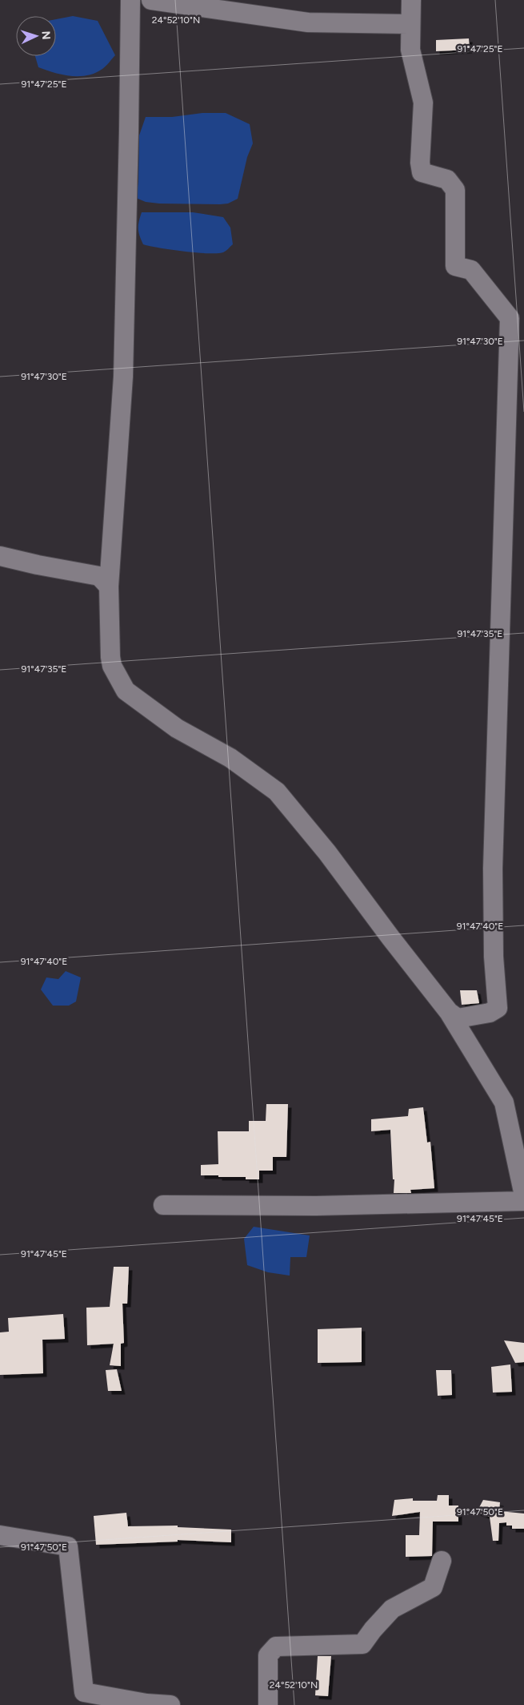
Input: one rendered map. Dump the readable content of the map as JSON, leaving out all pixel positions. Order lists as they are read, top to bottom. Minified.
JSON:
{"north":"right","coordinates":["24°52'10\"N","91°47'25\"E","91°47'30\"E","91°47'35\"E","91°47'40\"E","91°47'45\"E","91°47'50\"E"]}
